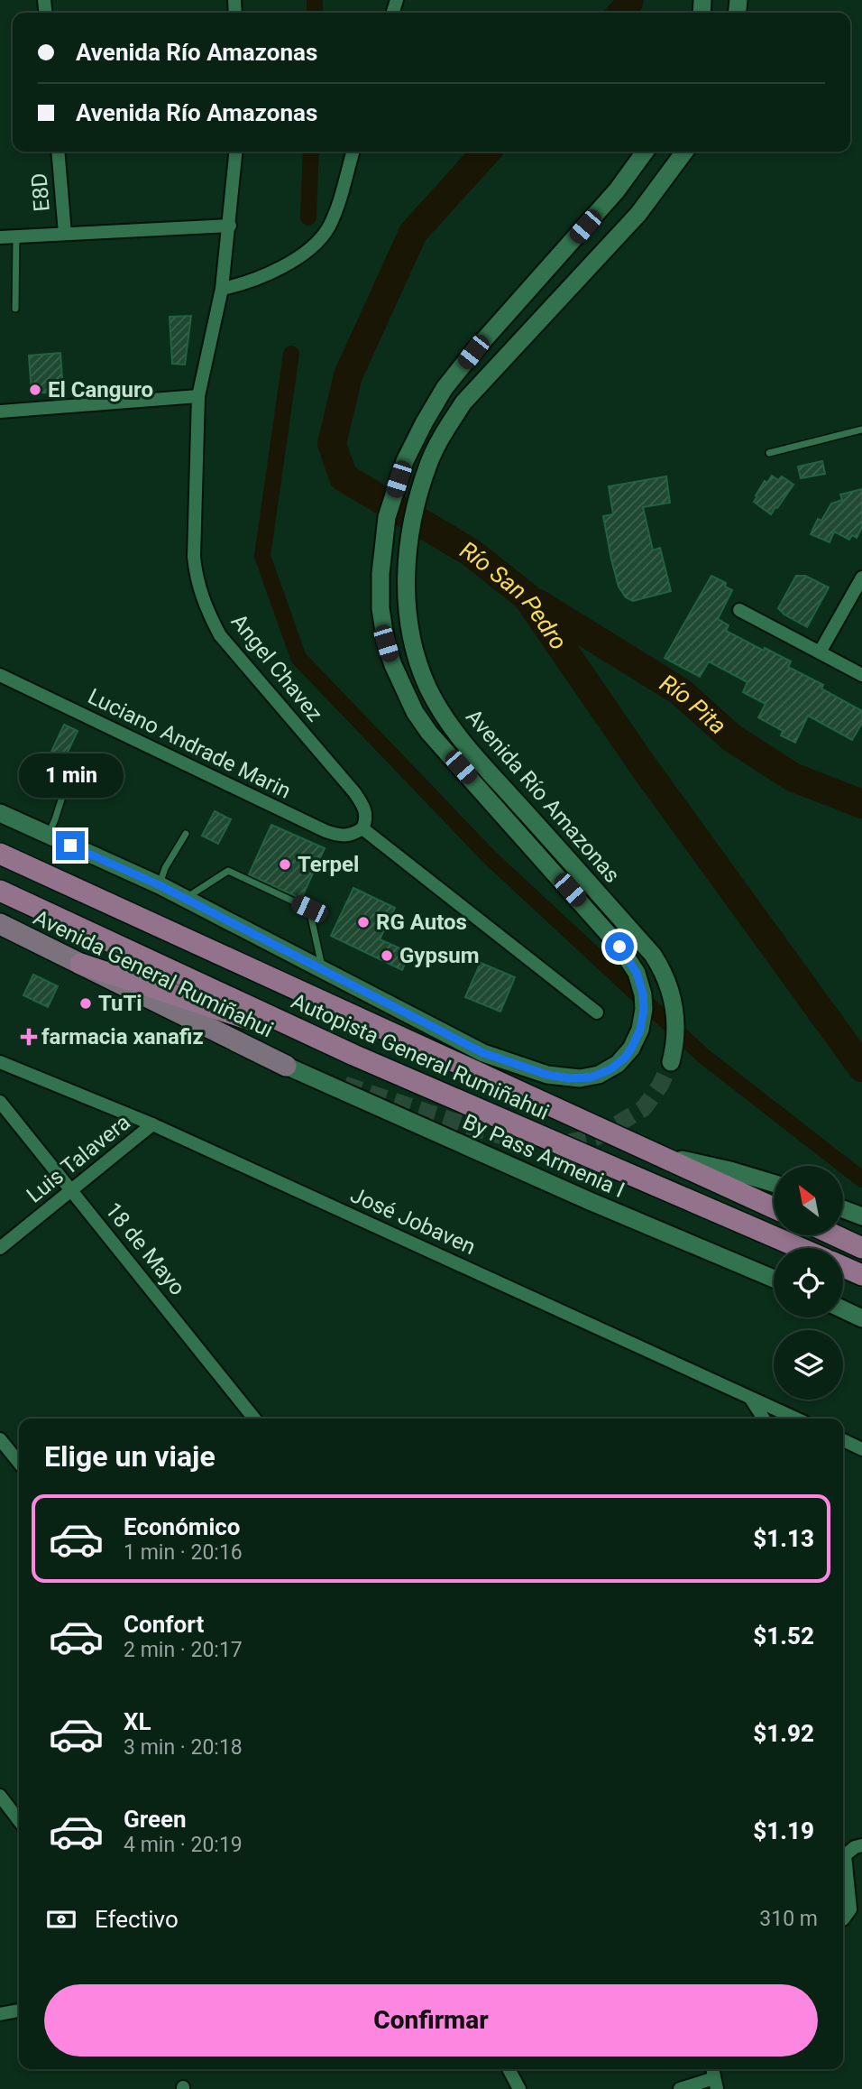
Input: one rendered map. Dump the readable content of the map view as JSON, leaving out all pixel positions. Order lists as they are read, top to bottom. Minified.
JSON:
{"streets":{"highway":["Autopista General Rumiñahui"],"main road":["Avenida Río Amazonas","Avenida General Rumiñahui","By Pass Armenia I"],"street":["E8D","Angel Chavez","Luciano Andrade Marin","Luis Talavera","José Jobaven","18 de Mayo"]},"crossings":[["Angel Chavez","Luciano Andrade Marin"],["Avenida General Rumiñahui","By Pass Armenia I"],["Luis Talavera","José Jobaven"],["Luis Talavera","18 de Mayo"]],"water":["Río San Pedro","Río Pita"],"places":{"other":["El Canguro","Terpel","RG Autos","Gypsum","TuTi"],"health":["farmacia xanafiz"]},"north":"top left","page":{"banner":["Avenida Río Amazonas","Avenida Río Amazonas"],"bubble":"1 min","heading":"Elige un viaje","list":[{"name":"Económico","note":"1 min · 20:16","value":"$1.13"},{"name":"Confort","note":"2 min · 20:17","value":"$1.52"},{"name":"XL","note":"3 min · 20:18","value":"$1.92"},{"name":"Green","note":"4 min · 20:19","value":"$1.19"}],"pay":["Efectivo","310 m"],"buttons":"Confirmar"}}
